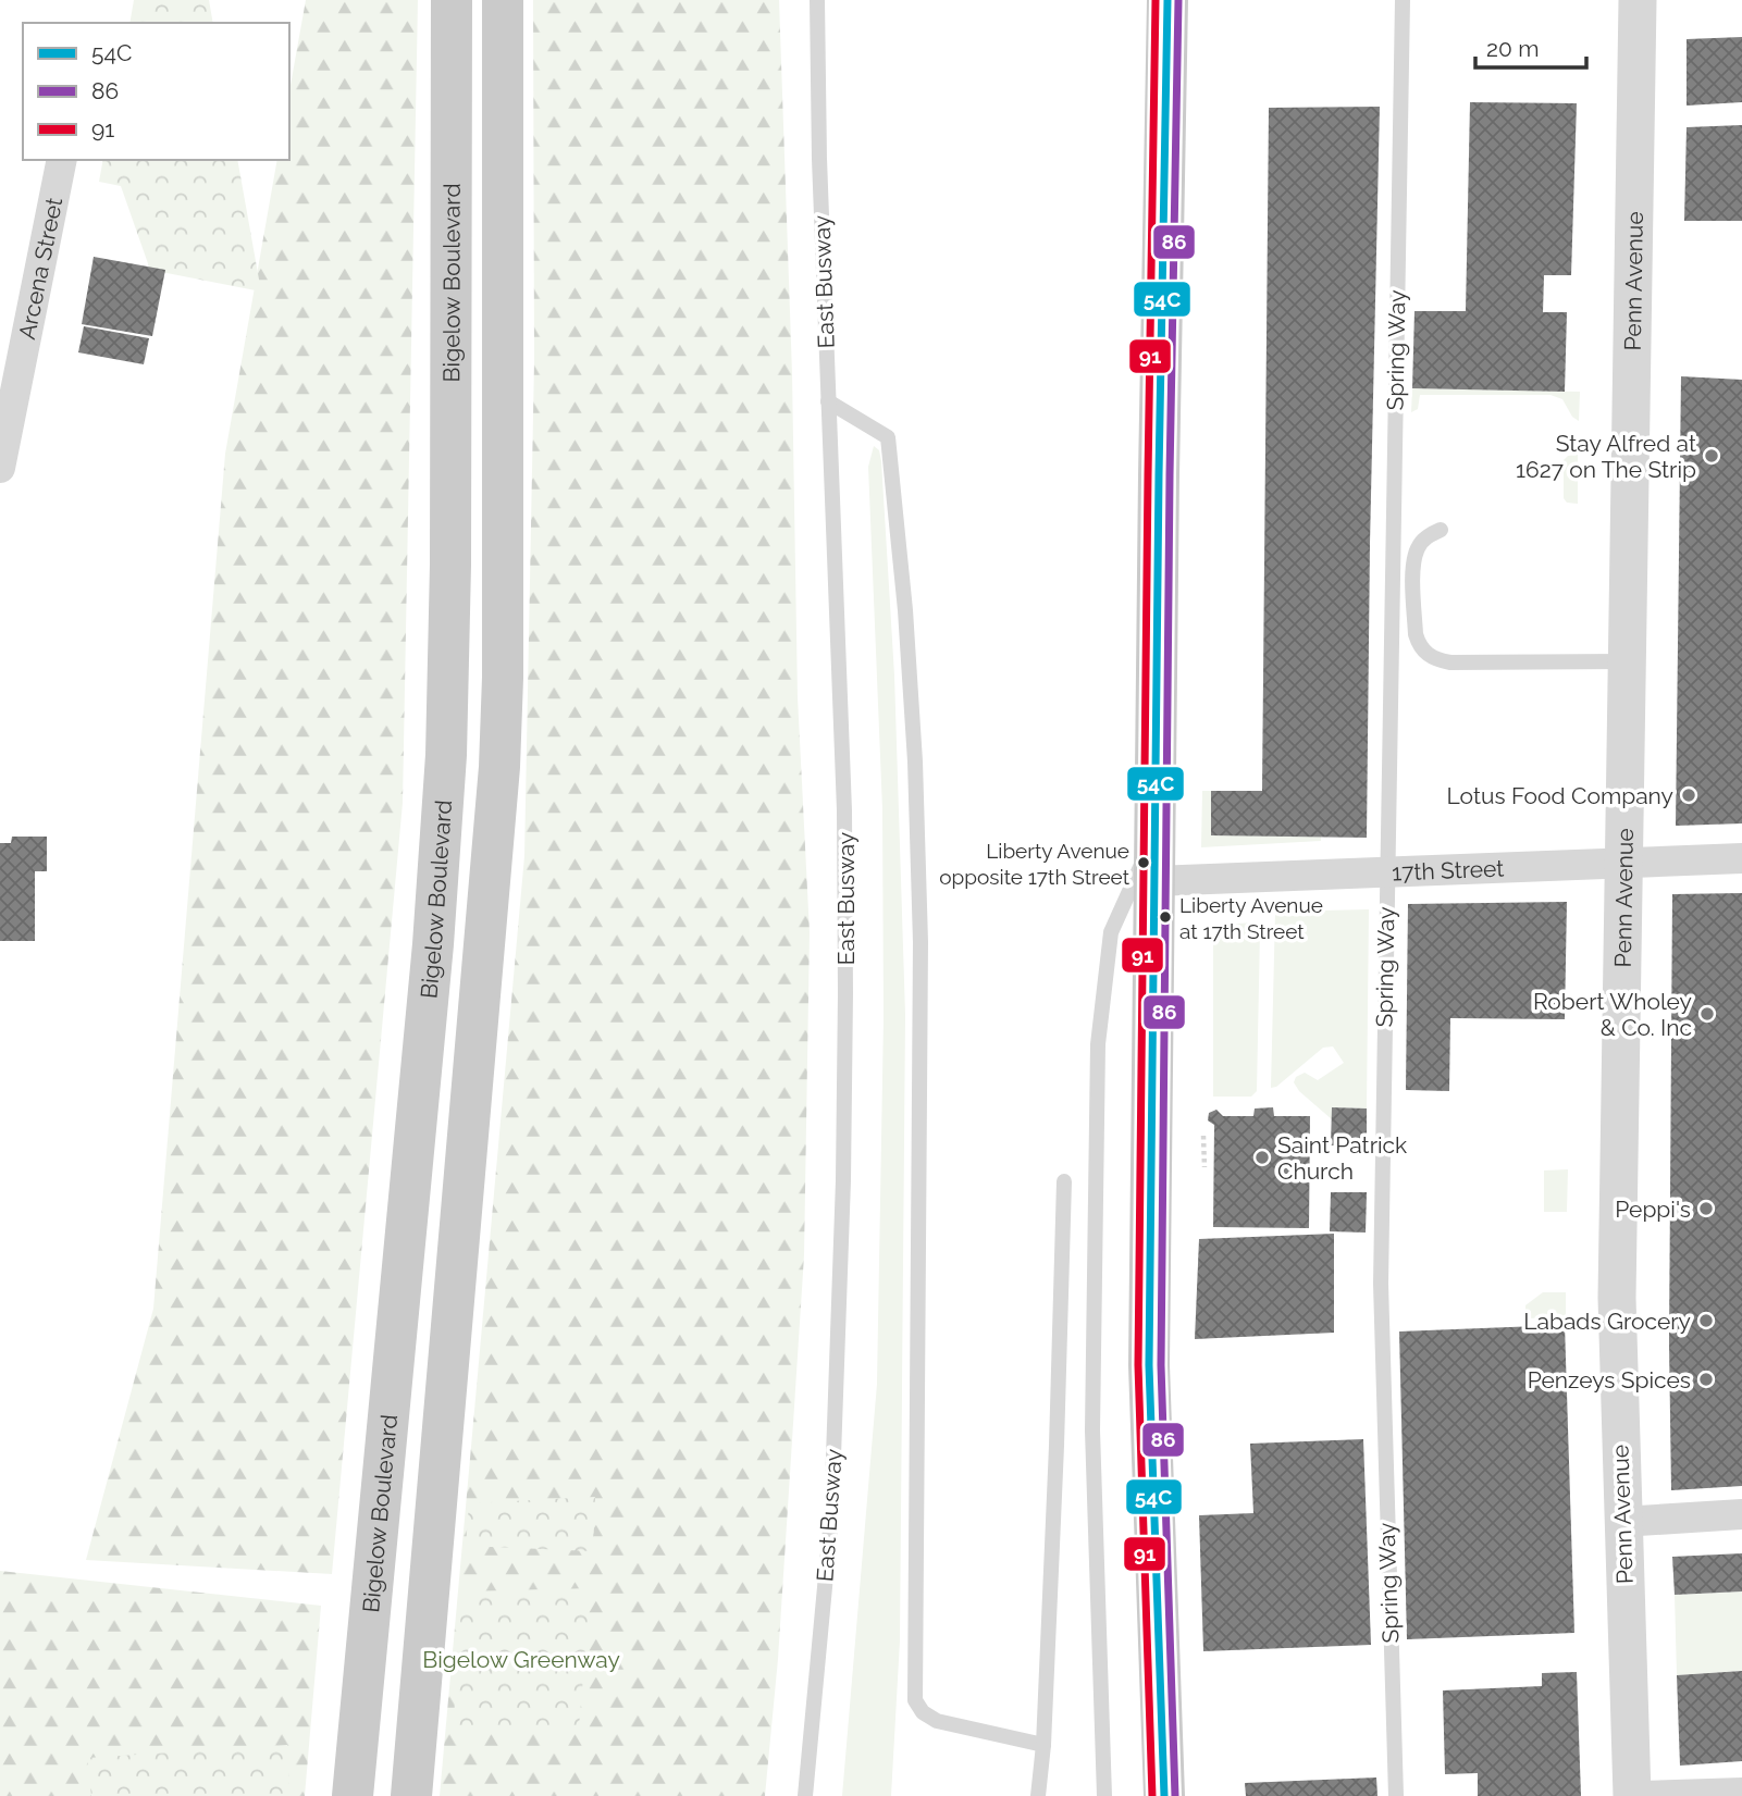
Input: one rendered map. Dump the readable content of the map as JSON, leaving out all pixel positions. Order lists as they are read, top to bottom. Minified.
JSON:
{"streets":{"main road":["Bigelow Boulevard"],"street":["Arcena Street","Penn Avenue","17th Street"],"lane":["East Busway","Spring Way"]},"crossings":[["Penn Avenue","17th Street"],["Spring Way","17th Street"]],"parks":["Bigelow Greenway"],"places":["Stay Alfred at 1627 on The Strip","Lotus Food Company","Liberty Avenue opposite 17th Street","Liberty Avenue at 17th Street","Robert Wholey & Co. Inc","Saint Patrick Church","Peppi's","Labads Grocery","Penzeys Spices"],"lines":["transit line 54C","transit line 86","transit line 91"],"legend":["54C","86","91"],"scale_bar":"20 m"}
